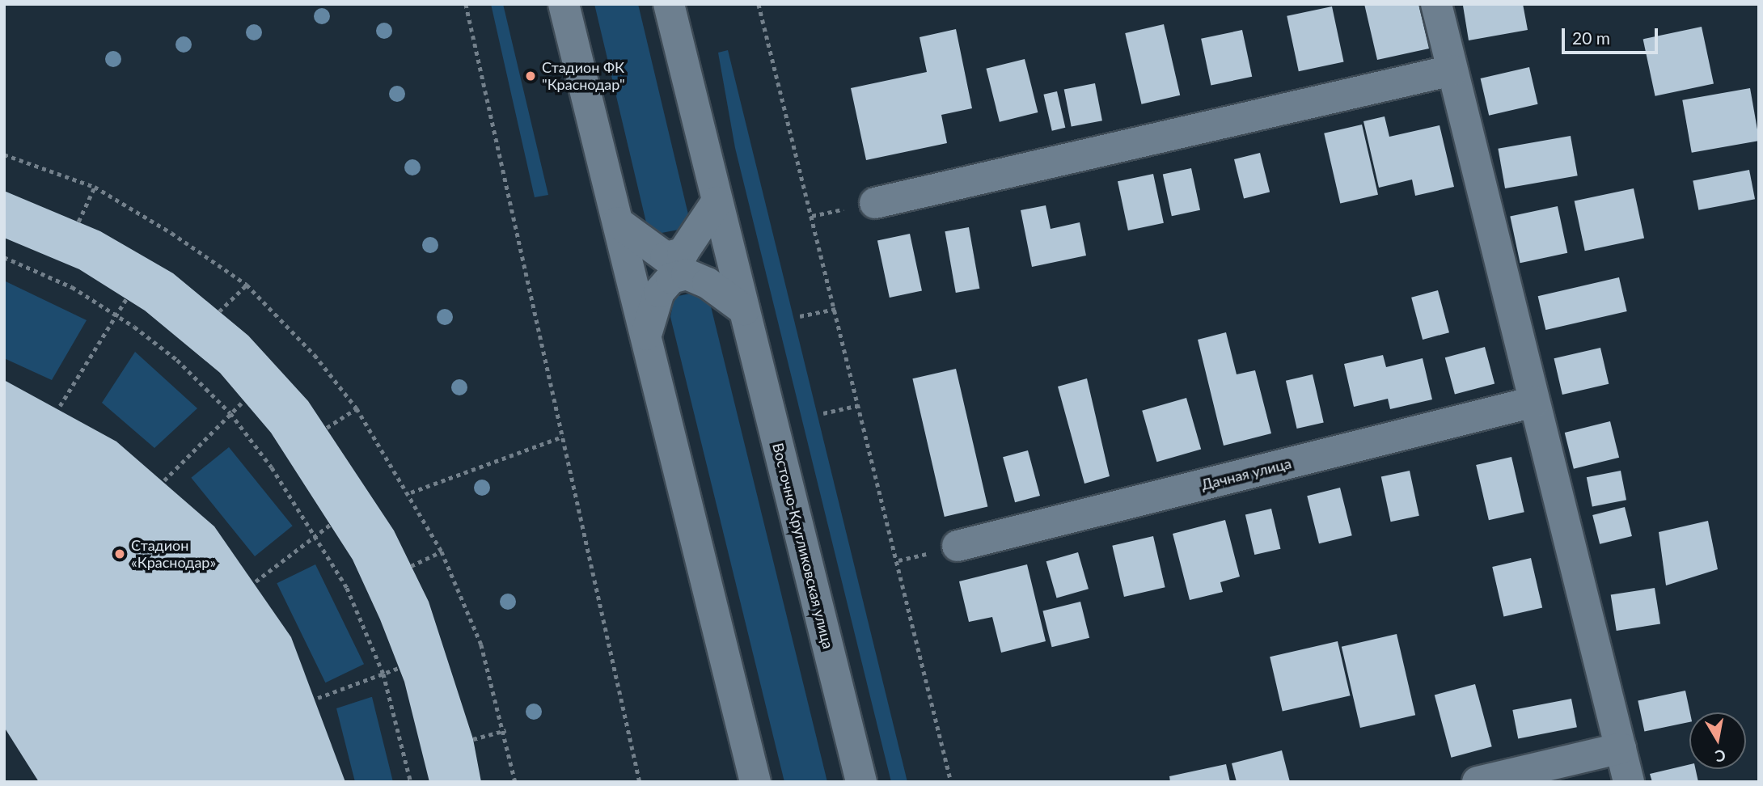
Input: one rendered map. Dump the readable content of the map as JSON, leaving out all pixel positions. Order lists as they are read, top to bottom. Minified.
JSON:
{"streets":{"street":["Дачная улица","Восточно-Кругликовская улица"]},"places":["Стадион ФК \"Краснодар\"","Стадион «Краснодар»"],"scale_bar":"20 m","north":"bottom"}
